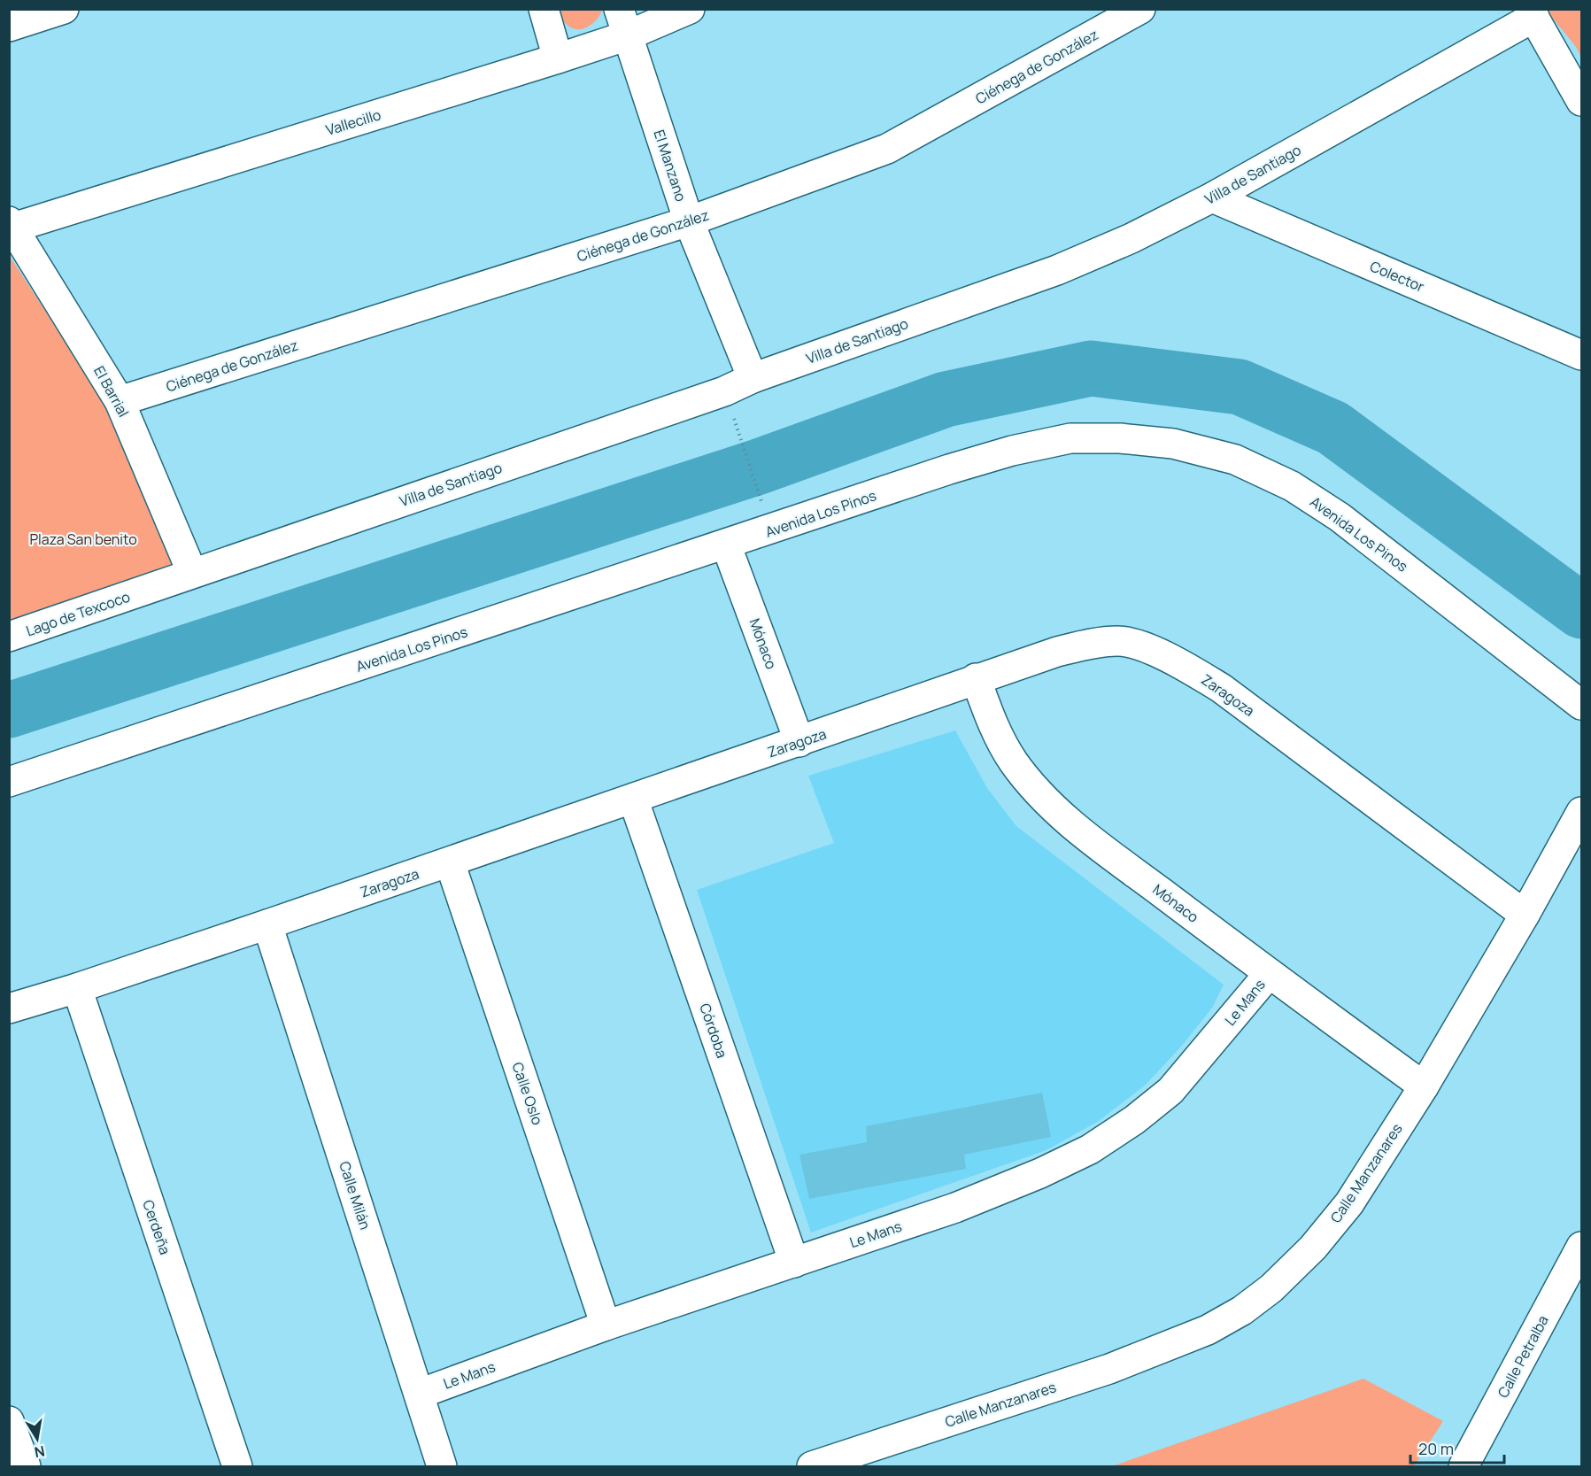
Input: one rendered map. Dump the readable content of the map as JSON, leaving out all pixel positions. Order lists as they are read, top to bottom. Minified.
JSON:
{"streets":{"street":["Ciénega de González","Vallecillo","El Manzano","Villa de Santiago","Colector","El Barrial","Avenida Los Pinos","Lago de Texcoco","Mónaco","Zaragoza","Le Mans","Córdoba","Calle Oslo","Calle Manzanares","Calle Milán","Cerdeña","Calle Petralba"]},"crossings":[["Ciénega de González","El Manzano"],["Ciénega de González","El Barrial"],["Vallecillo","El Manzano"],["Vallecillo","El Barrial"],["El Manzano","Villa de Santiago"],["Villa de Santiago","Colector"],["Villa de Santiago","El Barrial"],["Villa de Santiago","Lago de Texcoco"],["Avenida Los Pinos","Mónaco"],["Mónaco","Zaragoza"],["Mónaco","Le Mans"],["Mónaco","Calle Manzanares"],["Zaragoza","Córdoba"],["Zaragoza","Calle Oslo"],["Zaragoza","Calle Manzanares"],["Zaragoza","Calle Milán"],["Zaragoza","Cerdeña"],["Le Mans","Córdoba"],["Le Mans","Calle Oslo"],["Le Mans","Calle Milán"]],"parks":["Plaza San benito"],"scale_bar":"20 m","north":"bottom"}
